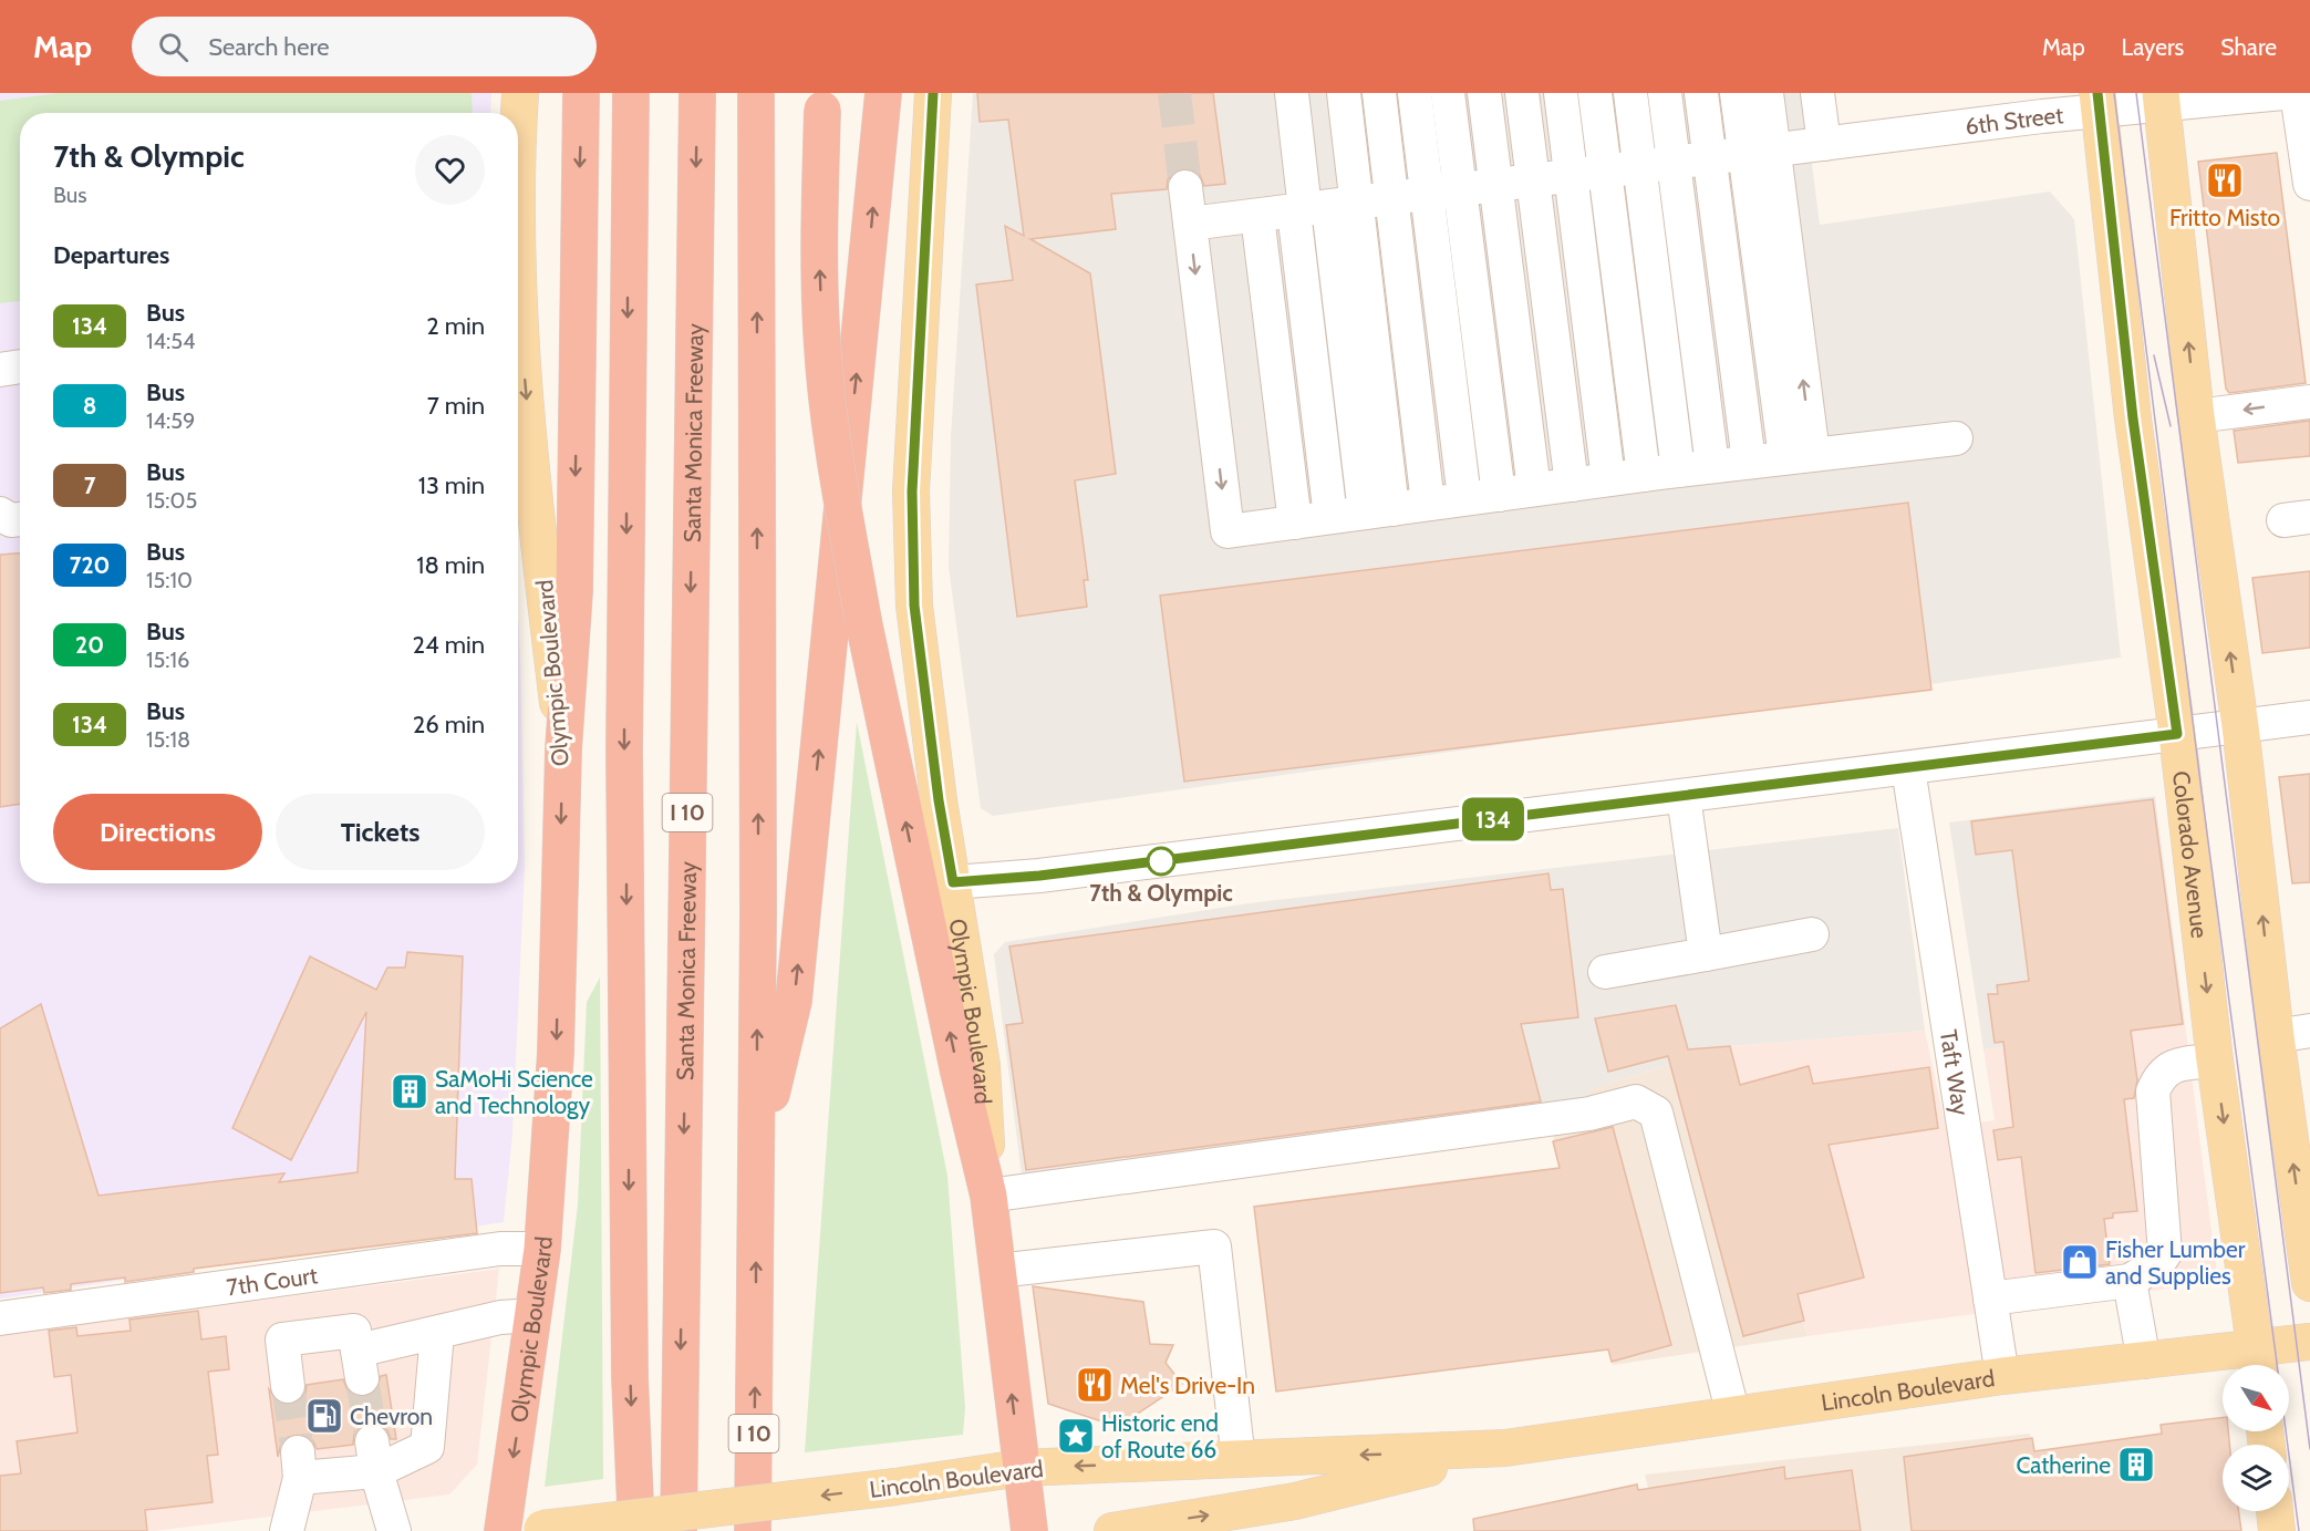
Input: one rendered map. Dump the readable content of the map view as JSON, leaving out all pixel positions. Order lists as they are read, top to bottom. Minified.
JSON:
{"streets":{"highway":["Santa Monica Freeway","Olympic Boulevard","I 10"],"main road":["Colorado Avenue","Lincoln Boulevard"],"street":["6th Street","Taft Way","7th Court"]},"crossings":[["6th Street","Colorado Avenue"],["Olympic Boulevard","7th Court"],["Olympic Boulevard","Lincoln Boulevard"],["Colorado Avenue","Lincoln Boulevard"],["Taft Way","Lincoln Boulevard"]],"places":{"restaurant":["Fritto Misto","Mel's Drive-In"],"other":["7th & Olympic"],"building":["SaMoHi Science and Technology","Catherine"],"shop":["Fisher Lumber and Supplies"],"fuel station":["Chevron"],"place":["Historic end of Route 66"]},"lines":["bus line 134"],"north":"bottom right","page":{"header":"Map","search":"Search here","nav":["Map","Layers","Share"],"on_map":"134","heading":[["7th & Olympic","Bus"],"Departures"],"list":[{"mark":"134","name":"Bus","note":"14:54","value":"2 min"},{"mark":"8","name":"Bus","note":"14:59","value":"7 min"},{"mark":"7","name":"Bus","note":"15:05","value":"13 min"},{"mark":"720","name":"Bus","note":"15:10","value":"18 min"},{"mark":"20","name":"Bus","note":"15:16","value":"24 min"},{"mark":"134","name":"Bus","note":"15:18","value":"26 min"}],"buttons":["Directions","Tickets"]}}
